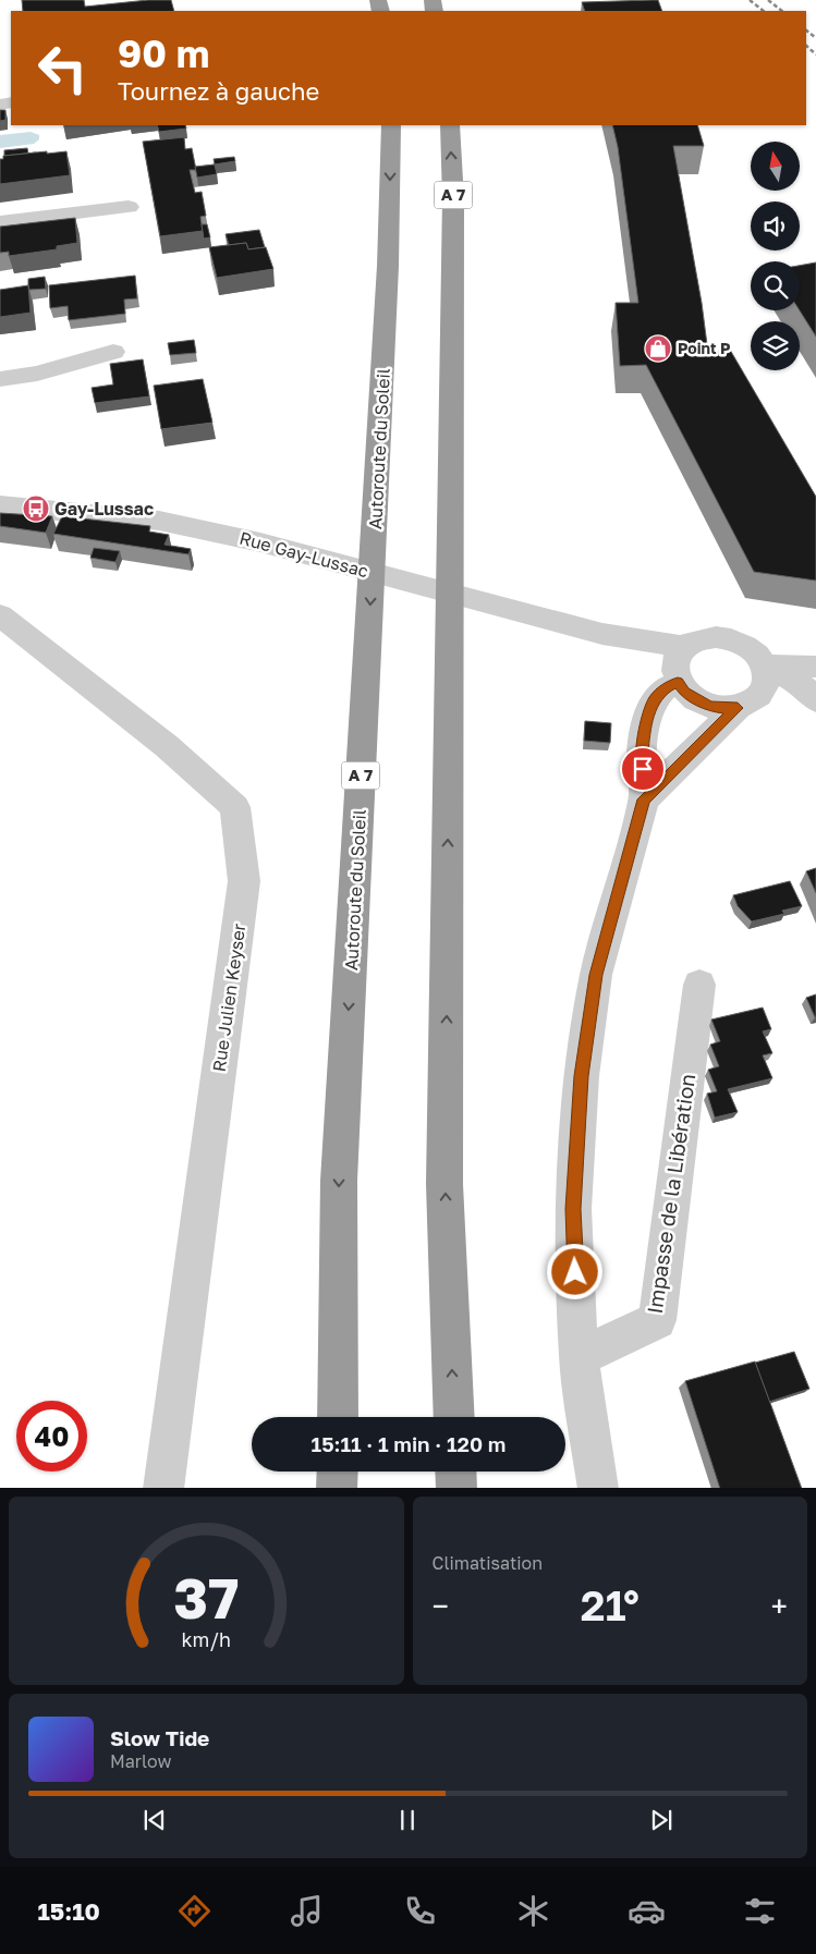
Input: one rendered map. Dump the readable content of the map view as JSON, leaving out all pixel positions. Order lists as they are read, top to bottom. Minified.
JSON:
{"streets":{"highway":["A 7","Autoroute du Soleil"],"street":["Rue Gay-Lussac","Rue Julien Keyser","Impasse de la Libération"]},"places":{"shop":["Point P"],"bus stop":["Gay-Lussac"]},"north":"top","page":{"turn":["90 m","Tournez à gauche"],"limit":"40","trip":"15:11 · 1 min · 120 m","tile":"Climatisation","heat":["−","21°","+"],"song":["Slow Tide","Marlow"],"tabs":"15:10","gauge":["37","km/h"]}}
